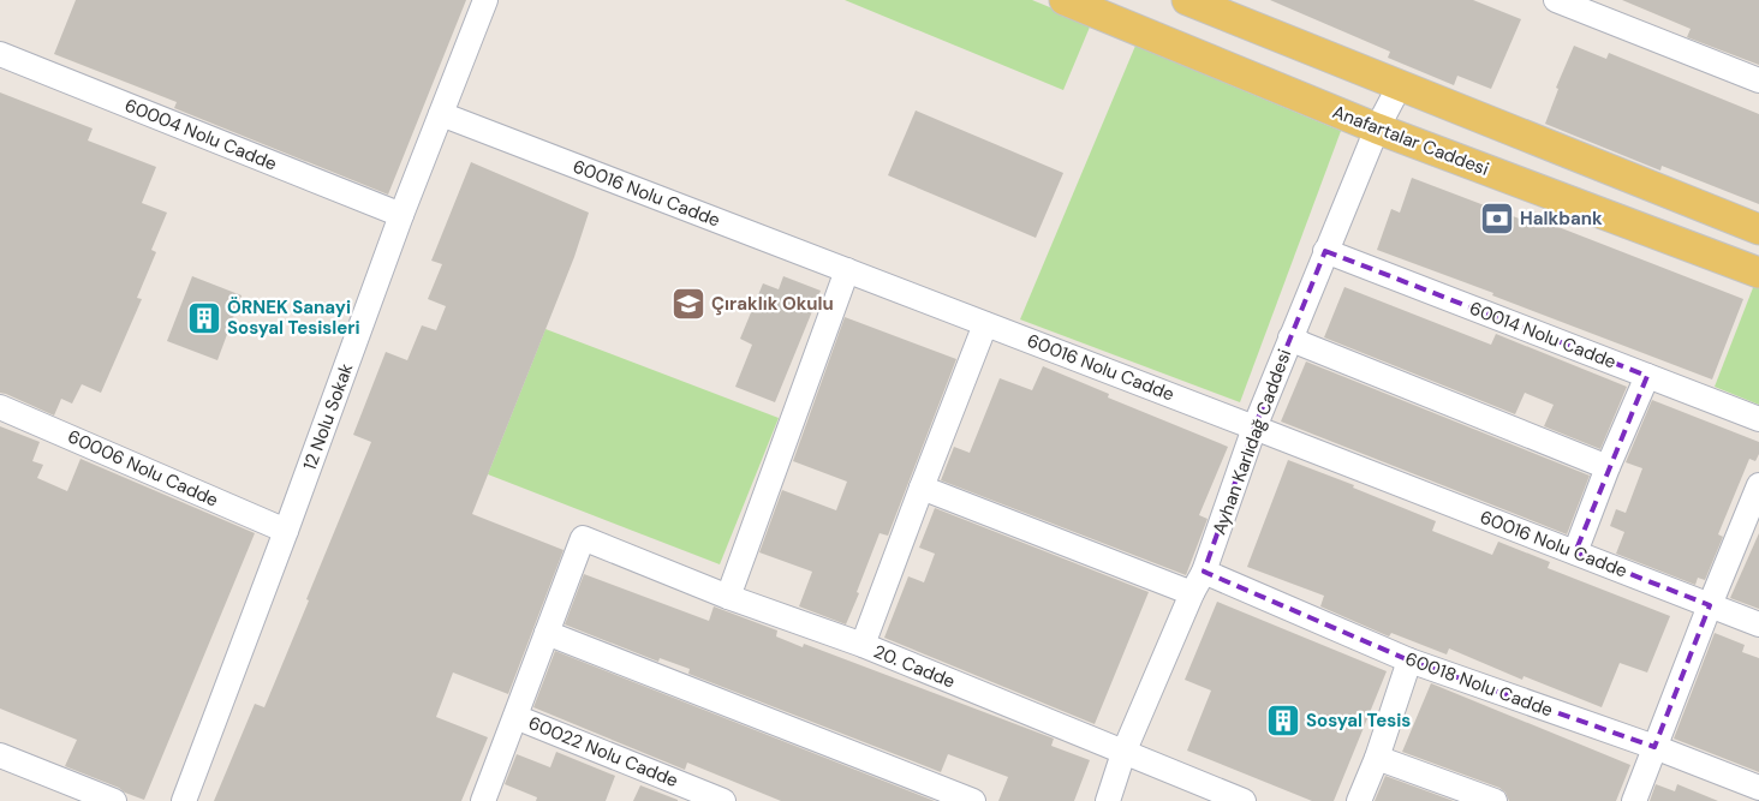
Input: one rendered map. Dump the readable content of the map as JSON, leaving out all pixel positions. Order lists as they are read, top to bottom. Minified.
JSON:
{"streets":{"main road":["Anafartalar Caddesi"],"street":["60004 Nolu Cadde","60016 Nolu Cadde","60014 Nolu Cadde","12 Nolu Sokak","Ayhan Karlıdağ Caddesi","60006 Nolu Cadde","20. Cadde","60018 Nolu Cadde","60022 Nolu Cadde"]},"crossings":[["60004 Nolu Cadde","12 Nolu Sokak"],["Anafartalar Caddesi","Ayhan Karlıdağ Caddesi"],["60016 Nolu Cadde","12 Nolu Sokak"],["60016 Nolu Cadde","Ayhan Karlıdağ Caddesi"],["60014 Nolu Cadde","Ayhan Karlıdağ Caddesi"],["12 Nolu Sokak","60006 Nolu Cadde"],["Ayhan Karlıdağ Caddesi","20. Cadde"],["Ayhan Karlıdağ Caddesi","60018 Nolu Cadde"]],"places":{"bank":["Halkbank"],"school or university":["Çıraklık Okulu"],"building":["ÖRNEK Sanayi Sosyal Tesisleri","Sosyal Tesis"]}}
